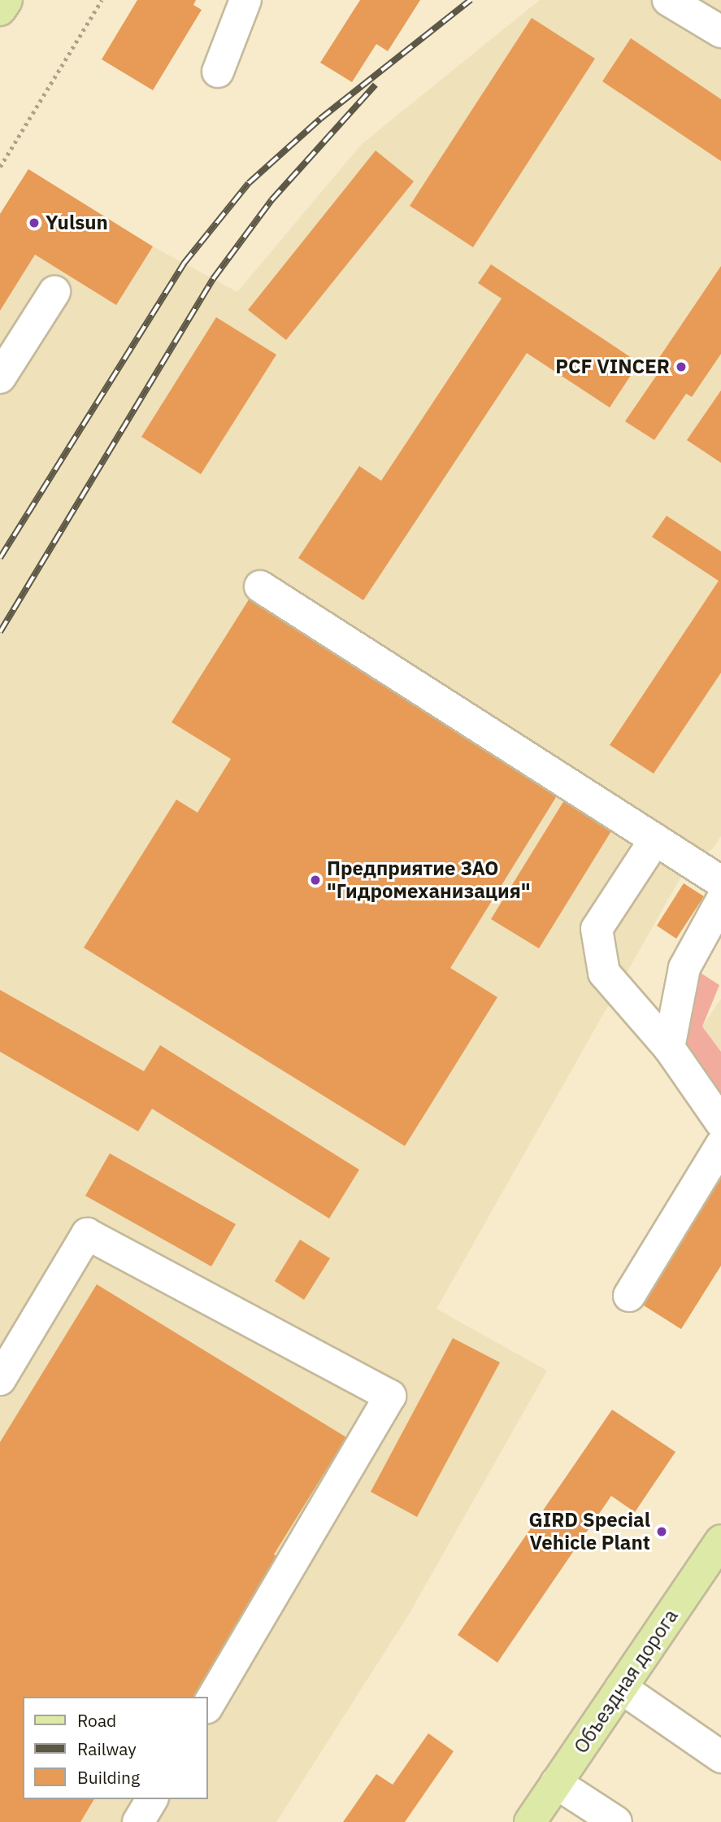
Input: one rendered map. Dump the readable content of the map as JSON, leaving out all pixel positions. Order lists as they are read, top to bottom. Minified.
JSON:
{"streets":{"main road":["Объездная дорога"]},"places":["Yulsun","PCF VINCER","Предприятие ЗАО \"Гидромеханизация\"","GIRD Special Vehicle Plant"],"legend":["Road","Railway","Building"]}
